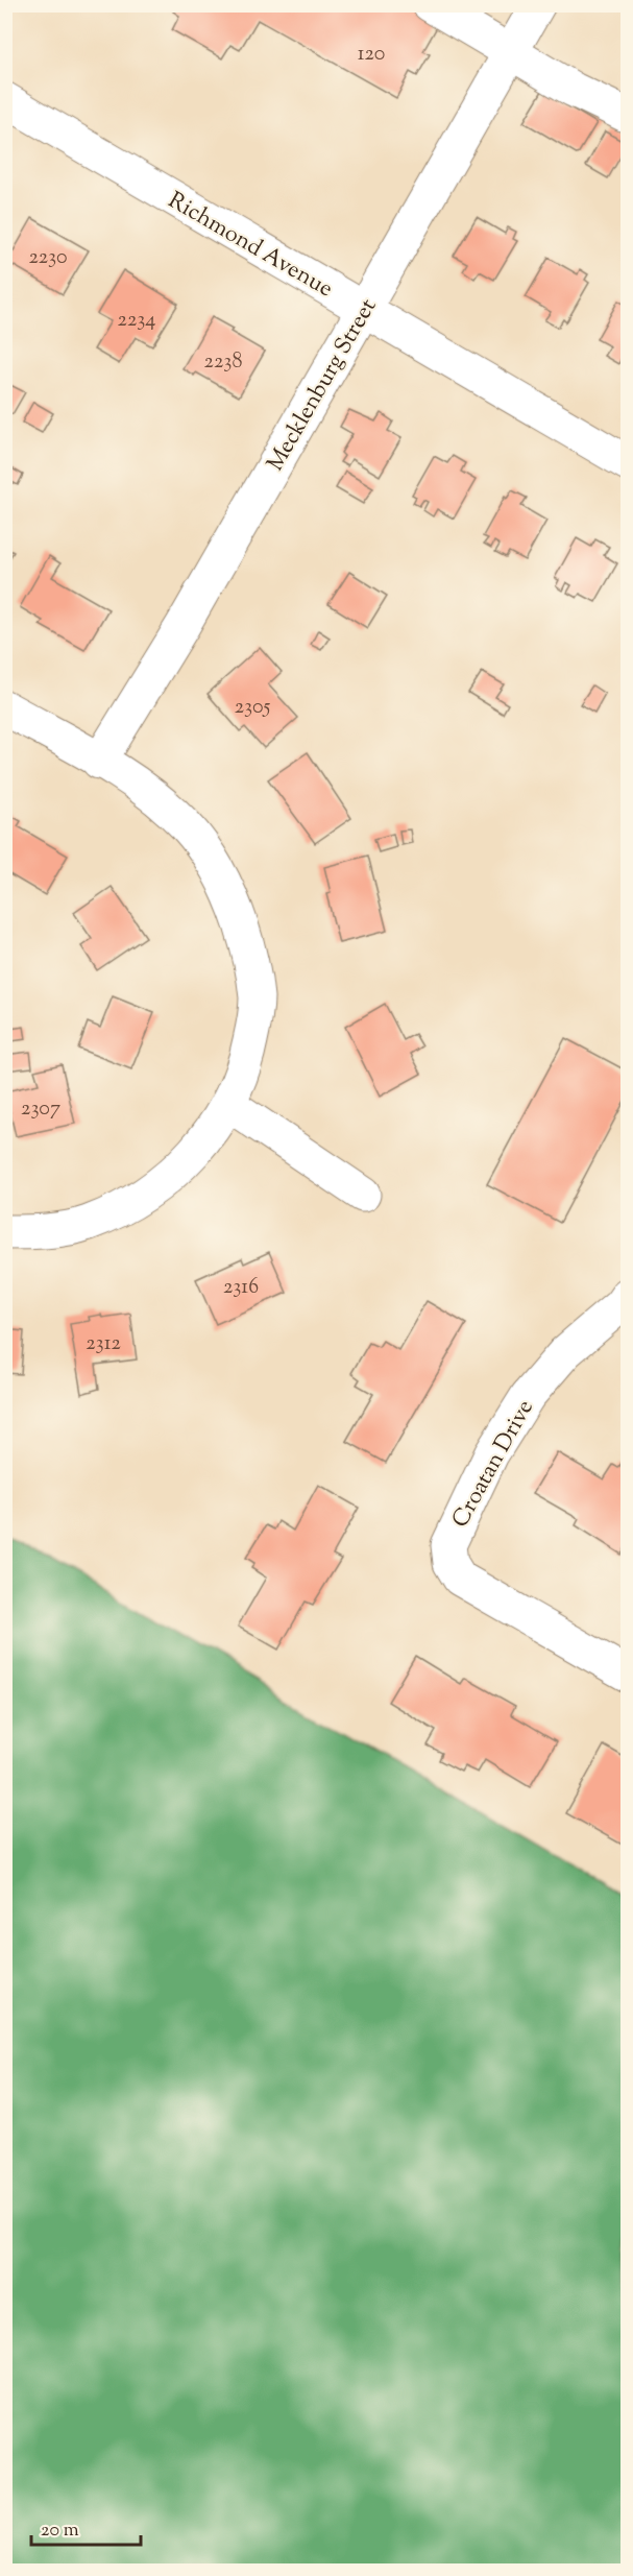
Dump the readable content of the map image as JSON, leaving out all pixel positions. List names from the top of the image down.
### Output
{
  "streets": {
    "street": ["Richmond Avenue", "Mecklenburg Street", "Croatan Drive"]
  },
  "crossings": [
    ["Richmond Avenue", "Mecklenburg Street"]
  ],
  "house_numbers": [
    "120",
    "2230",
    "2234",
    "2238",
    "2305",
    "2307",
    "2316",
    "2312"
  ],
  "scale_bar": "20 m"
}
